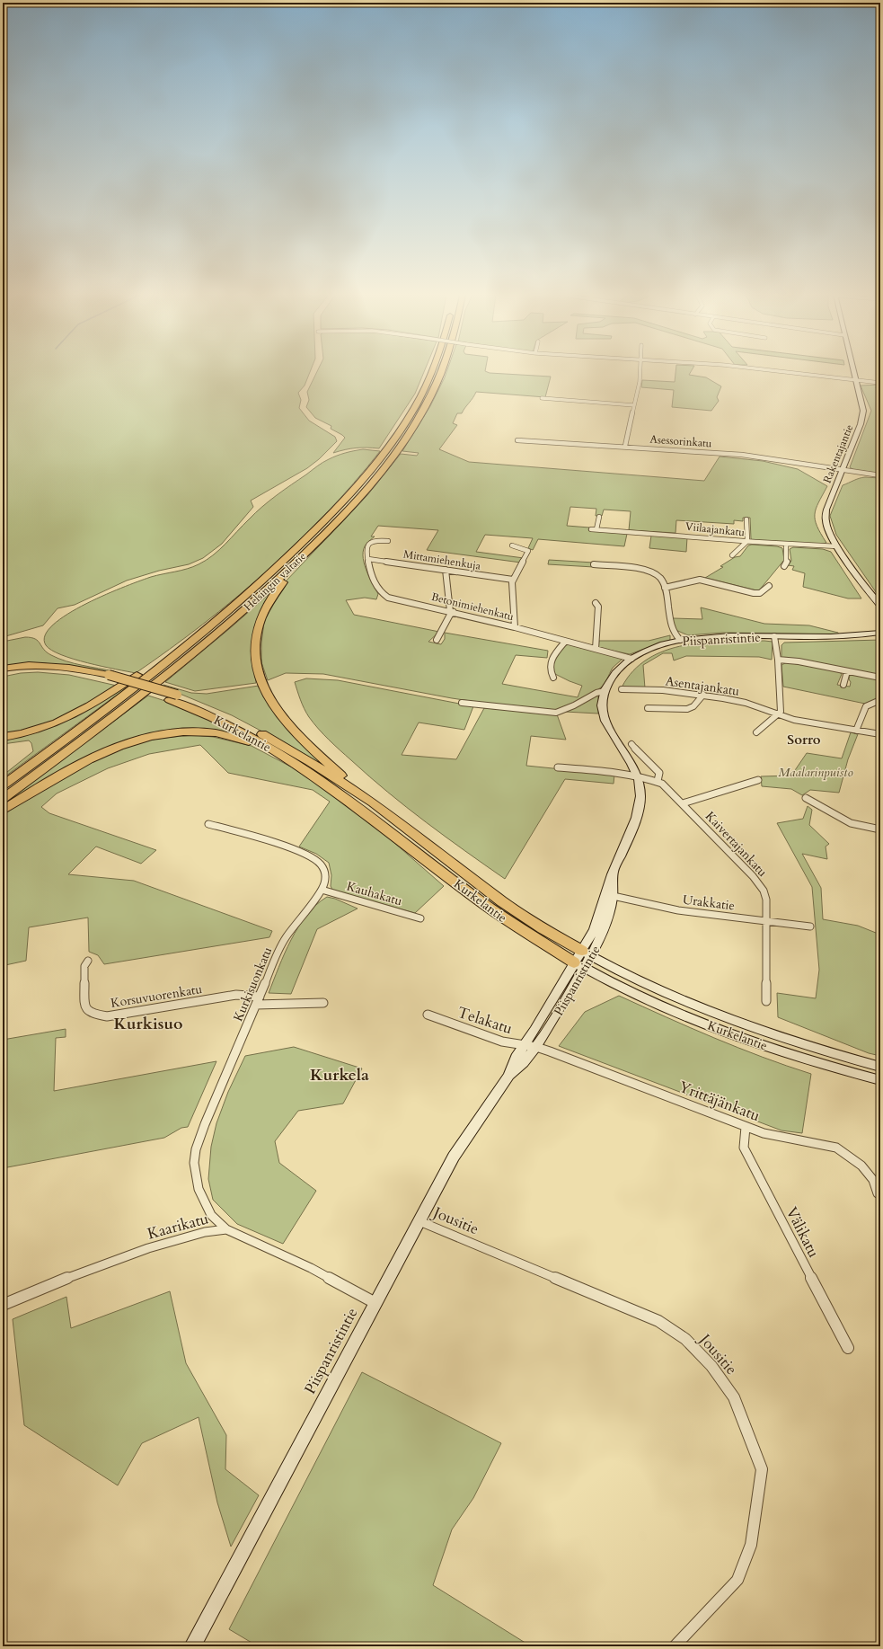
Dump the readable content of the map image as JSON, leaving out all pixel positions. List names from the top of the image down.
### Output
{
  "streets": {
    "highway": ["Helsingin valtatie", "Kurkelantie"],
    "street": [
      "Asessorinkatu",
      "Rakentajantie",
      "Viilaajankatu",
      "Mittamiehenkuja",
      "Betonimiehenkatu",
      "Piispanristintie",
      "Asentajankatu",
      "Kaivertajankatu",
      "Kauhakatu",
      "Urakkatie",
      "Kurkisuonkatu",
      "Korsuvuorenkatu",
      "Telakatu",
      "Yrittäjänkatu",
      "Jousitie",
      "Kaarikatu",
      "Välikatu"
    ]
  },
  "crossings": [
    ["Asessorinkatu", "Rakentajantie"],
    ["Rakentajantie", "Viilaajankatu"],
    ["Mittamiehenkuja", "Betonimiehenkatu"],
    ["Betonimiehenkatu", "Piispanristintie"],
    ["Piispanristintie", "Kurkelantie"],
    ["Piispanristintie", "Kaivertajankatu"],
    ["Piispanristintie", "Urakkatie"],
    ["Piispanristintie", "Telakatu"],
    ["Piispanristintie", "Yrittäjänkatu"],
    ["Piispanristintie", "Jousitie"],
    ["Piispanristintie", "Kaarikatu"],
    ["Kaivertajankatu", "Urakkatie"],
    ["Kauhakatu", "Kurkisuonkatu"],
    ["Kurkisuonkatu", "Korsuvuorenkatu"],
    ["Kurkisuonkatu", "Kaarikatu"],
    ["Telakatu", "Yrittäjänkatu"],
    ["Yrittäjänkatu", "Välikatu"]
  ],
  "districts": ["Sorro", "Kurkisuo", "Kurkela"],
  "parks": ["Maalarinpuisto"]
}
